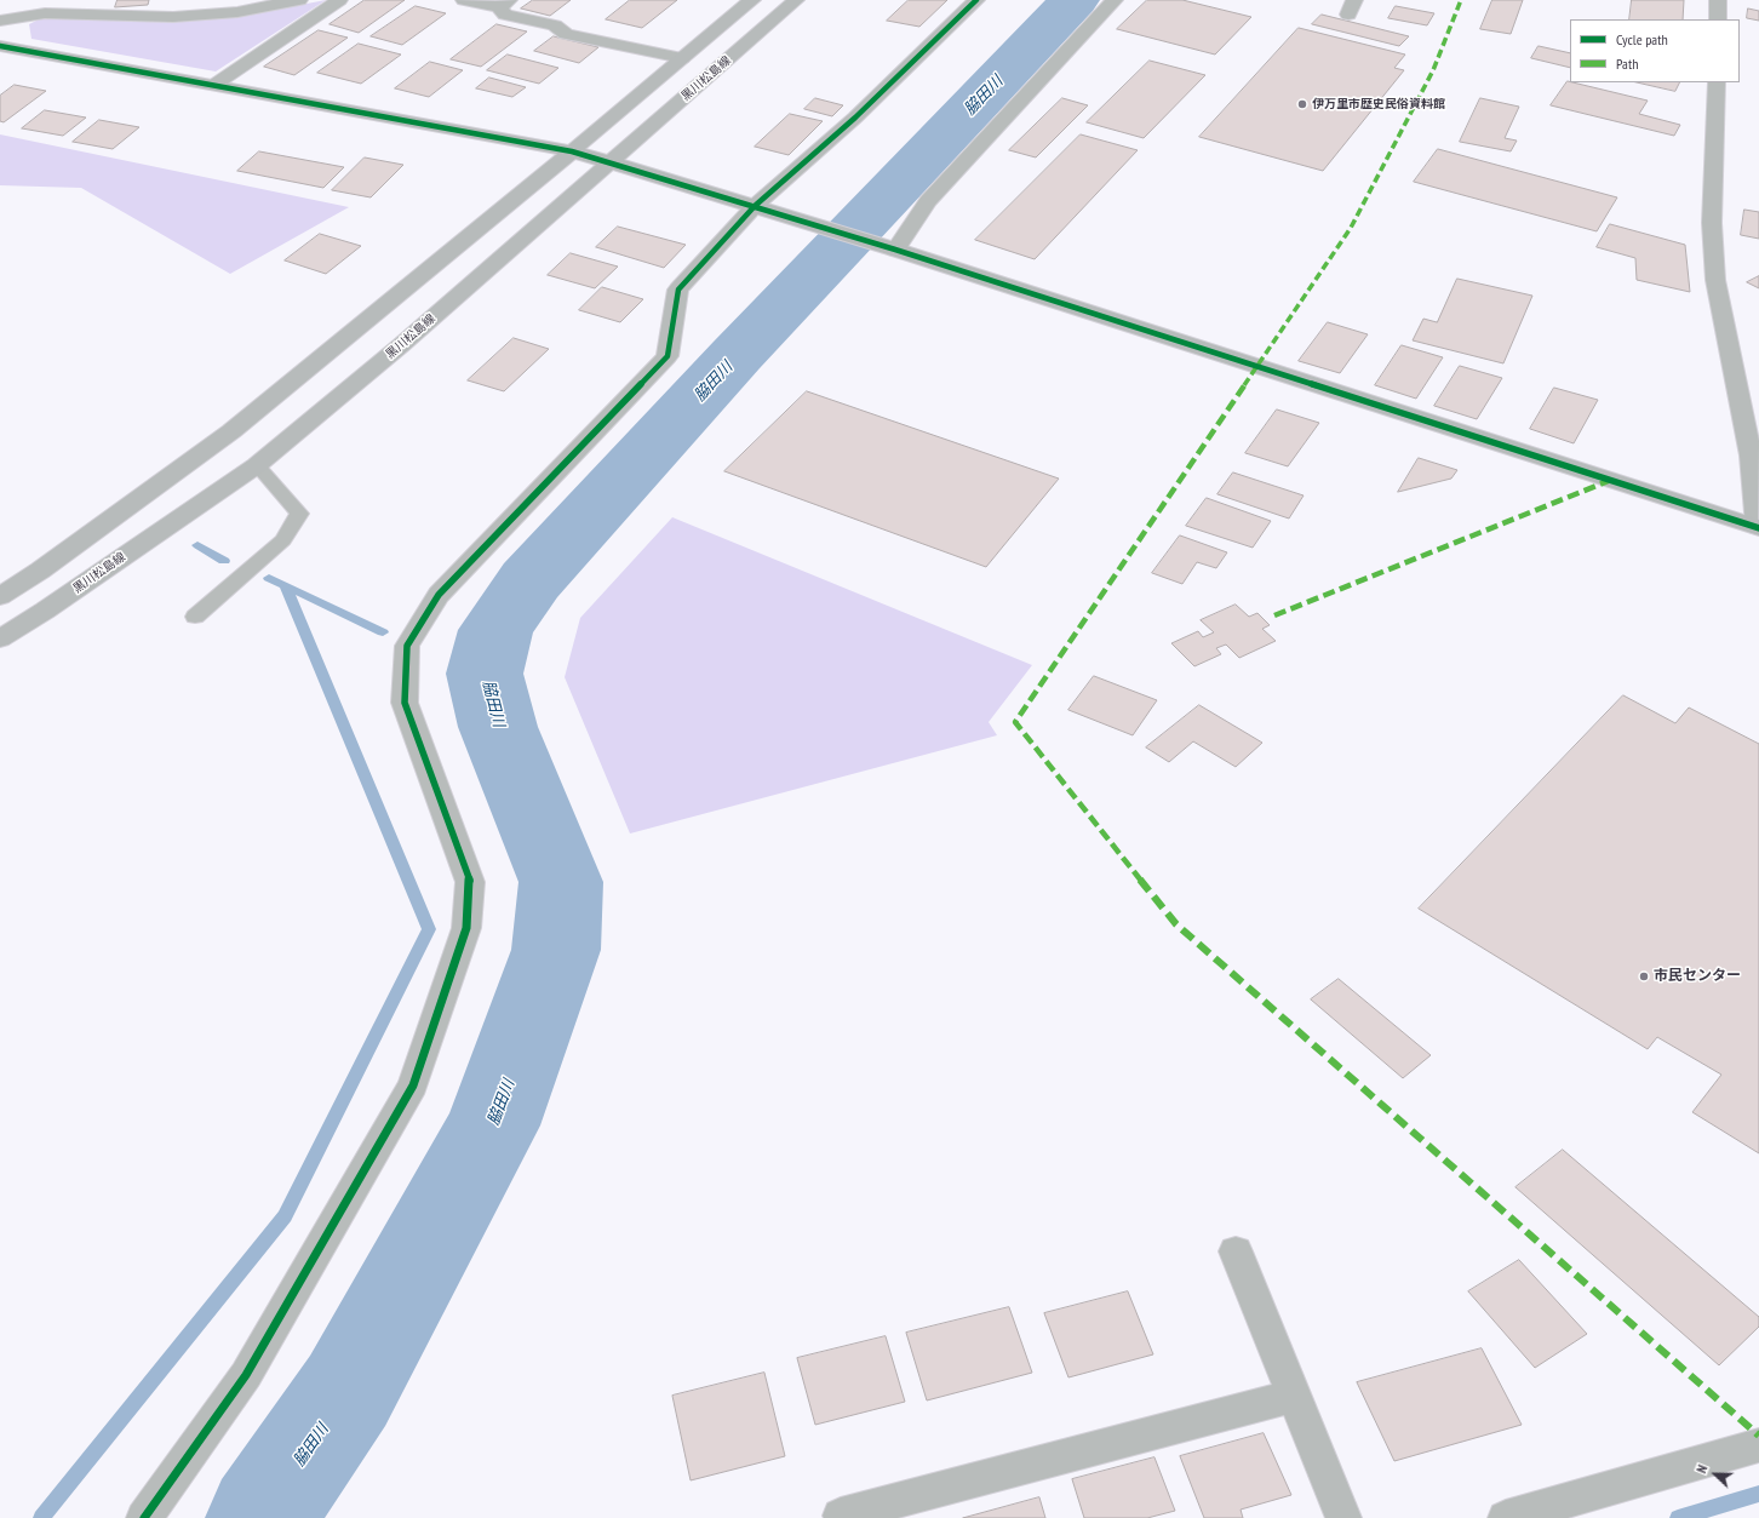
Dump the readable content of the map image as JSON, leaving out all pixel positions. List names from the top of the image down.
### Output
{
  "streets": {
    "main road": ["黒川松島線"]
  },
  "water": ["脇田川"],
  "places": ["伊万里市歴史民俗資料館", "市民センター"],
  "legend": ["Cycle path", "Path"],
  "north": "left"
}
